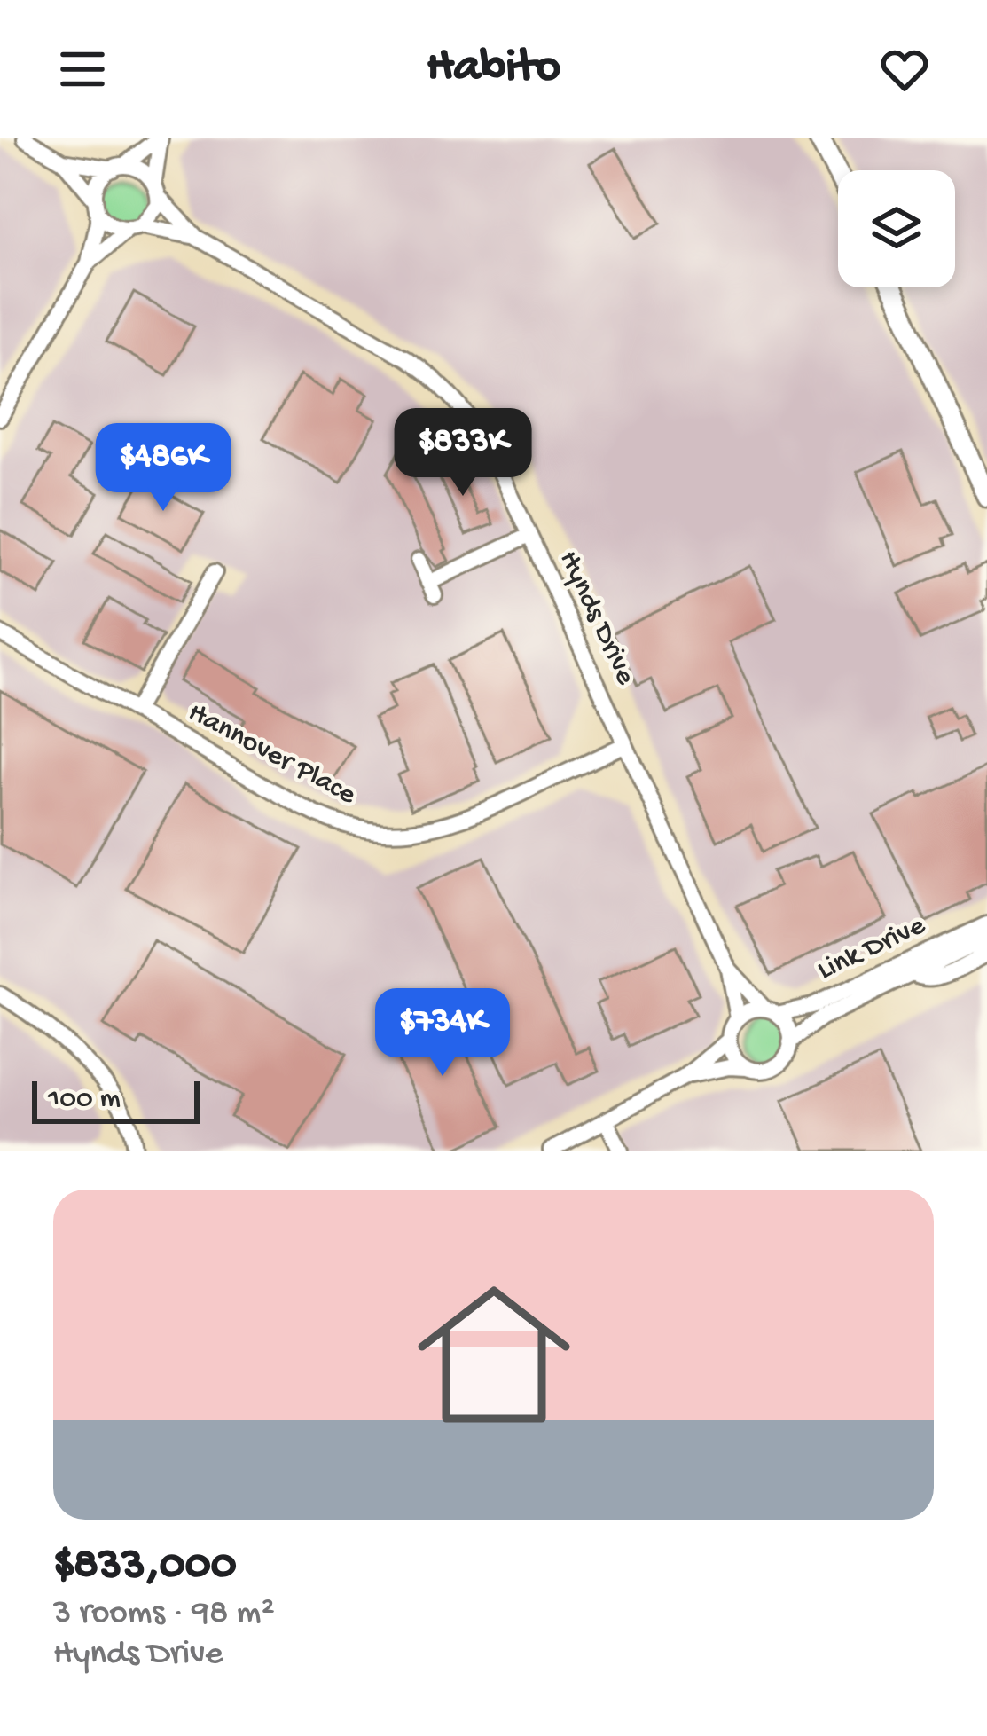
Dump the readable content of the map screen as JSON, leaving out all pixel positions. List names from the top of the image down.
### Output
{
  "streets": {
    "street": ["Hynds Drive", "Hannover Place", "Link Drive"]
  },
  "crossings": [
    ["Hynds Drive", "Hannover Place"],
    ["Hynds Drive", "Link Drive"]
  ],
  "scale_bar": "100 m",
  "page": {
    "header": "Habito",
    "price": ["$833K", "$486K", "$734K"],
    "scale": "100 m",
    "list": [
      {
        "name": "$833,000",
        "note": "3 rooms · 98 m² · Hynds Drive"
      }
    ]
  }
}
